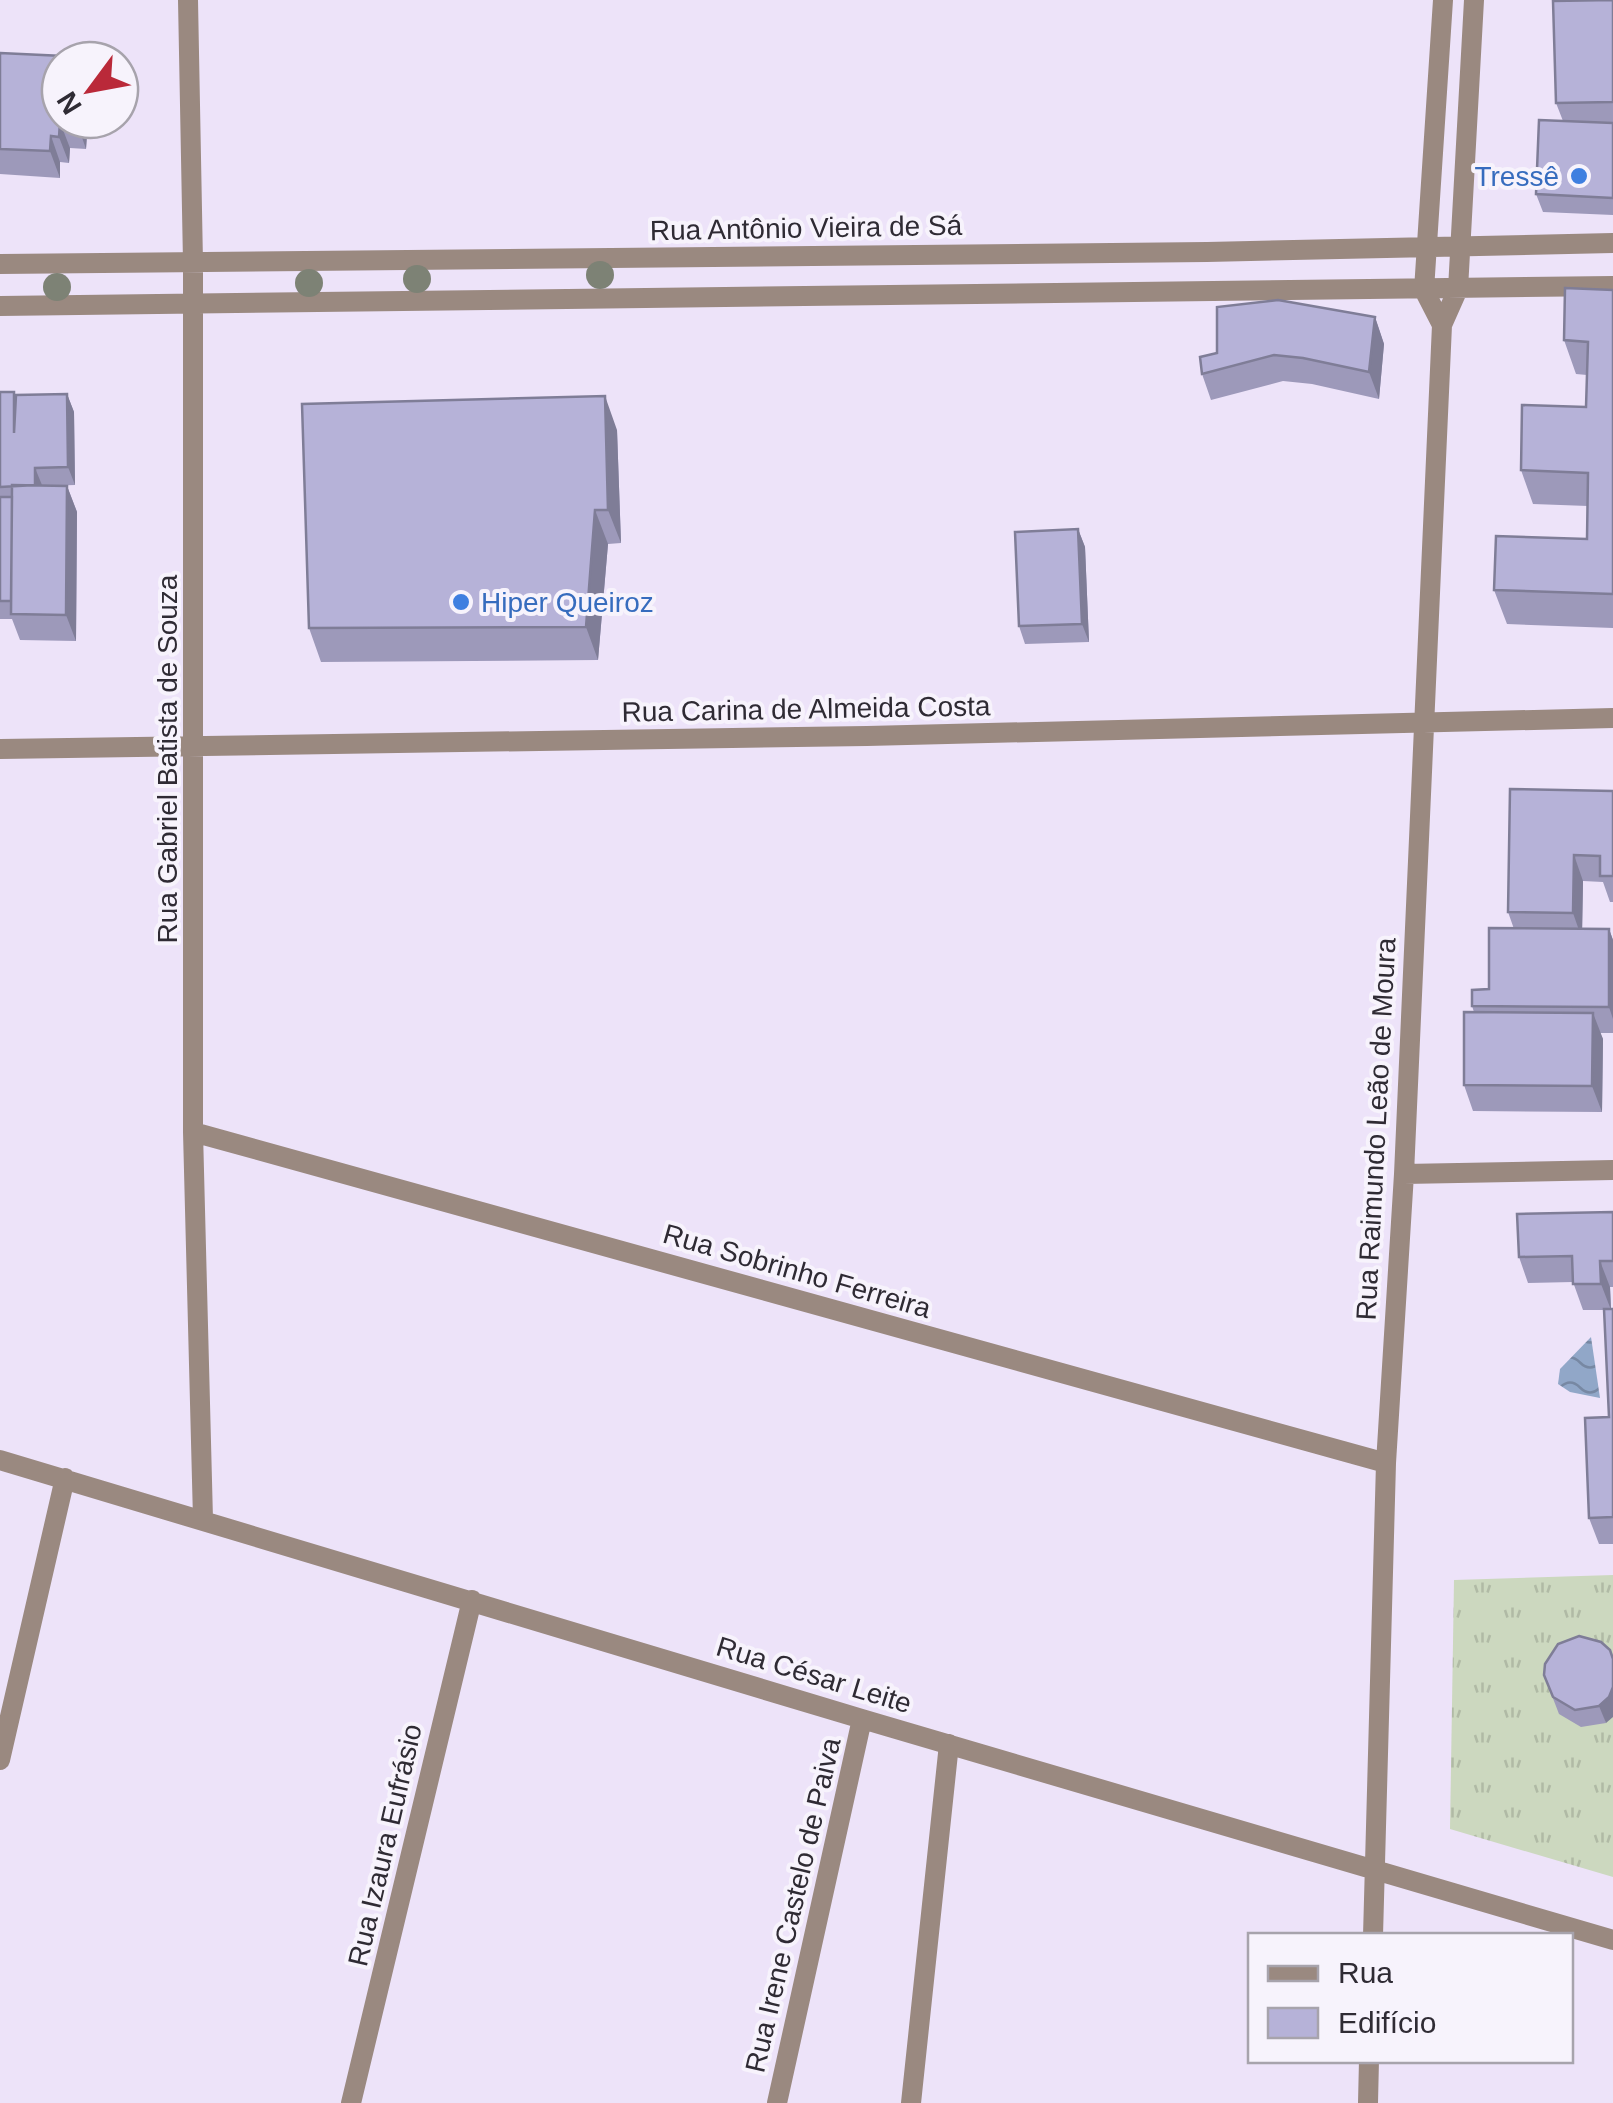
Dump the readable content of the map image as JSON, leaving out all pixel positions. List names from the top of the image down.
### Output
{
  "streets": {
    "street": [
      "Rua Antônio Vieira de Sá",
      "Rua Carina de Almeida Costa",
      "Rua Gabriel Batista de Souza",
      "Rua Raimundo Leão de Moura",
      "Rua Sobrinho Ferreira",
      "Rua César Leite",
      "Rua Izaura Eufrásio",
      "Rua Irene Castelo de Paiva"
    ]
  },
  "crossings": [
    ["Rua Antônio Vieira de Sá", "Rua Gabriel Batista de Souza"],
    ["Rua Antônio Vieira de Sá", "Rua Raimundo Leão de Moura"],
    ["Rua Carina de Almeida Costa", "Rua Gabriel Batista de Souza"],
    ["Rua Carina de Almeida Costa", "Rua Raimundo Leão de Moura"],
    ["Rua Gabriel Batista de Souza", "Rua Sobrinho Ferreira"],
    ["Rua Gabriel Batista de Souza", "Rua César Leite"],
    ["Rua Raimundo Leão de Moura", "Rua Sobrinho Ferreira"],
    ["Rua Raimundo Leão de Moura", "Rua César Leite"],
    ["Rua César Leite", "Rua Izaura Eufrásio"],
    ["Rua César Leite", "Rua Irene Castelo de Paiva"]
  ],
  "places": ["Tressê", "Hiper Queiroz"],
  "legend": ["Rua", "Edifício"],
  "north": "bottom left"
}
